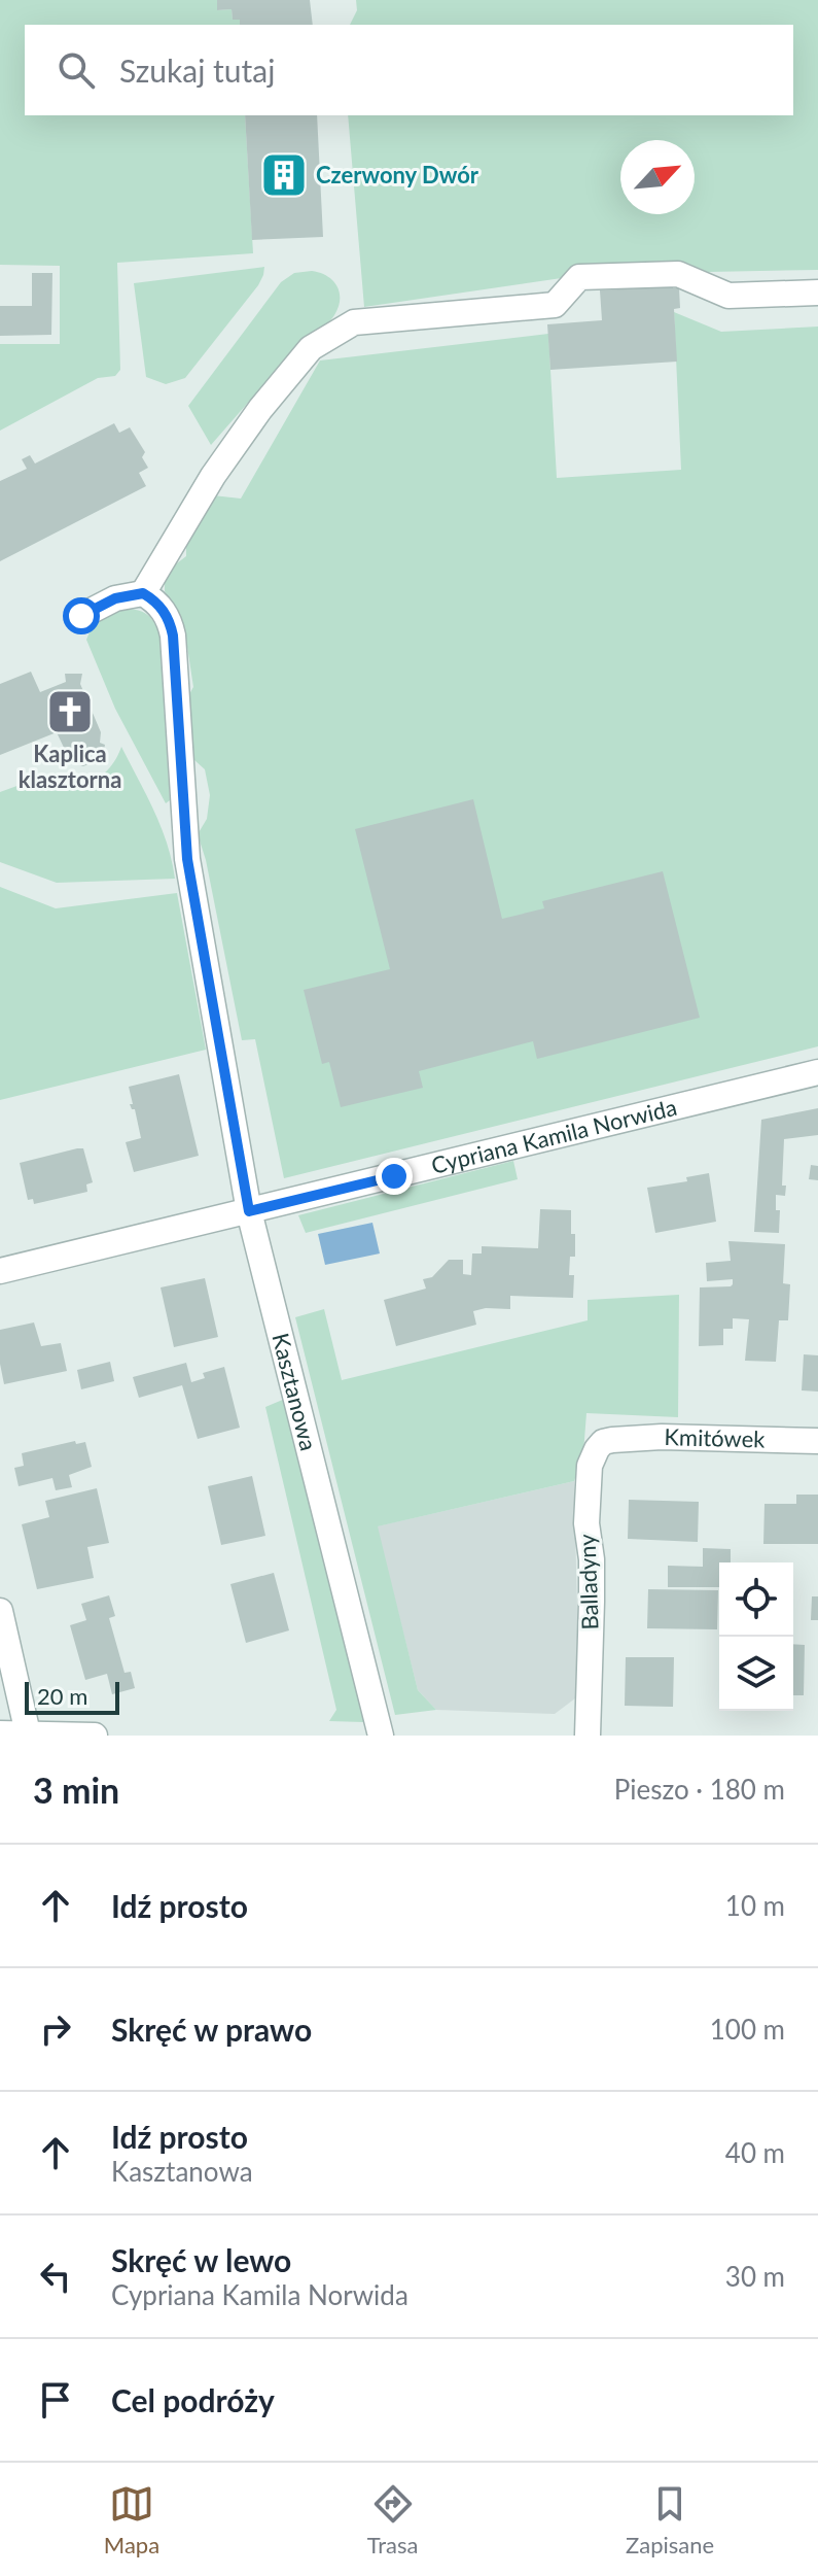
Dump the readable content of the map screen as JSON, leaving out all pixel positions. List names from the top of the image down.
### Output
{
  "streets": {
    "street": [
      "Cypriana Kamila Norwida",
      "Kasztanowa",
      "Kmitówek",
      "Balladyny"
    ]
  },
  "crossings": [
    ["Cypriana Kamila Norwida", "Kasztanowa"],
    ["Kmitówek", "Balladyny"]
  ],
  "places": {
    "building": ["Czerwony Dwór"],
    "church": ["Kaplica klasztorna"]
  },
  "scale_bar": "20 m",
  "north": "top right",
  "page": {
    "search": "Szukaj tutaj",
    "scale": "20 m",
    "heading": ["3 min", "Pieszo · 180 m"],
    "list": [
      ["Idź prosto", "10 m"],
      ["Skręć w prawo", "100 m"],
      ["Idź prosto", "Kasztanowa", "40 m"],
      ["Skręć w lewo", "Cypriana Kamila Norwida", "30 m"],
      "Cel podróży"
    ],
    "nav": ["Mapa", "Trasa", "Zapisane"]
  }
}
